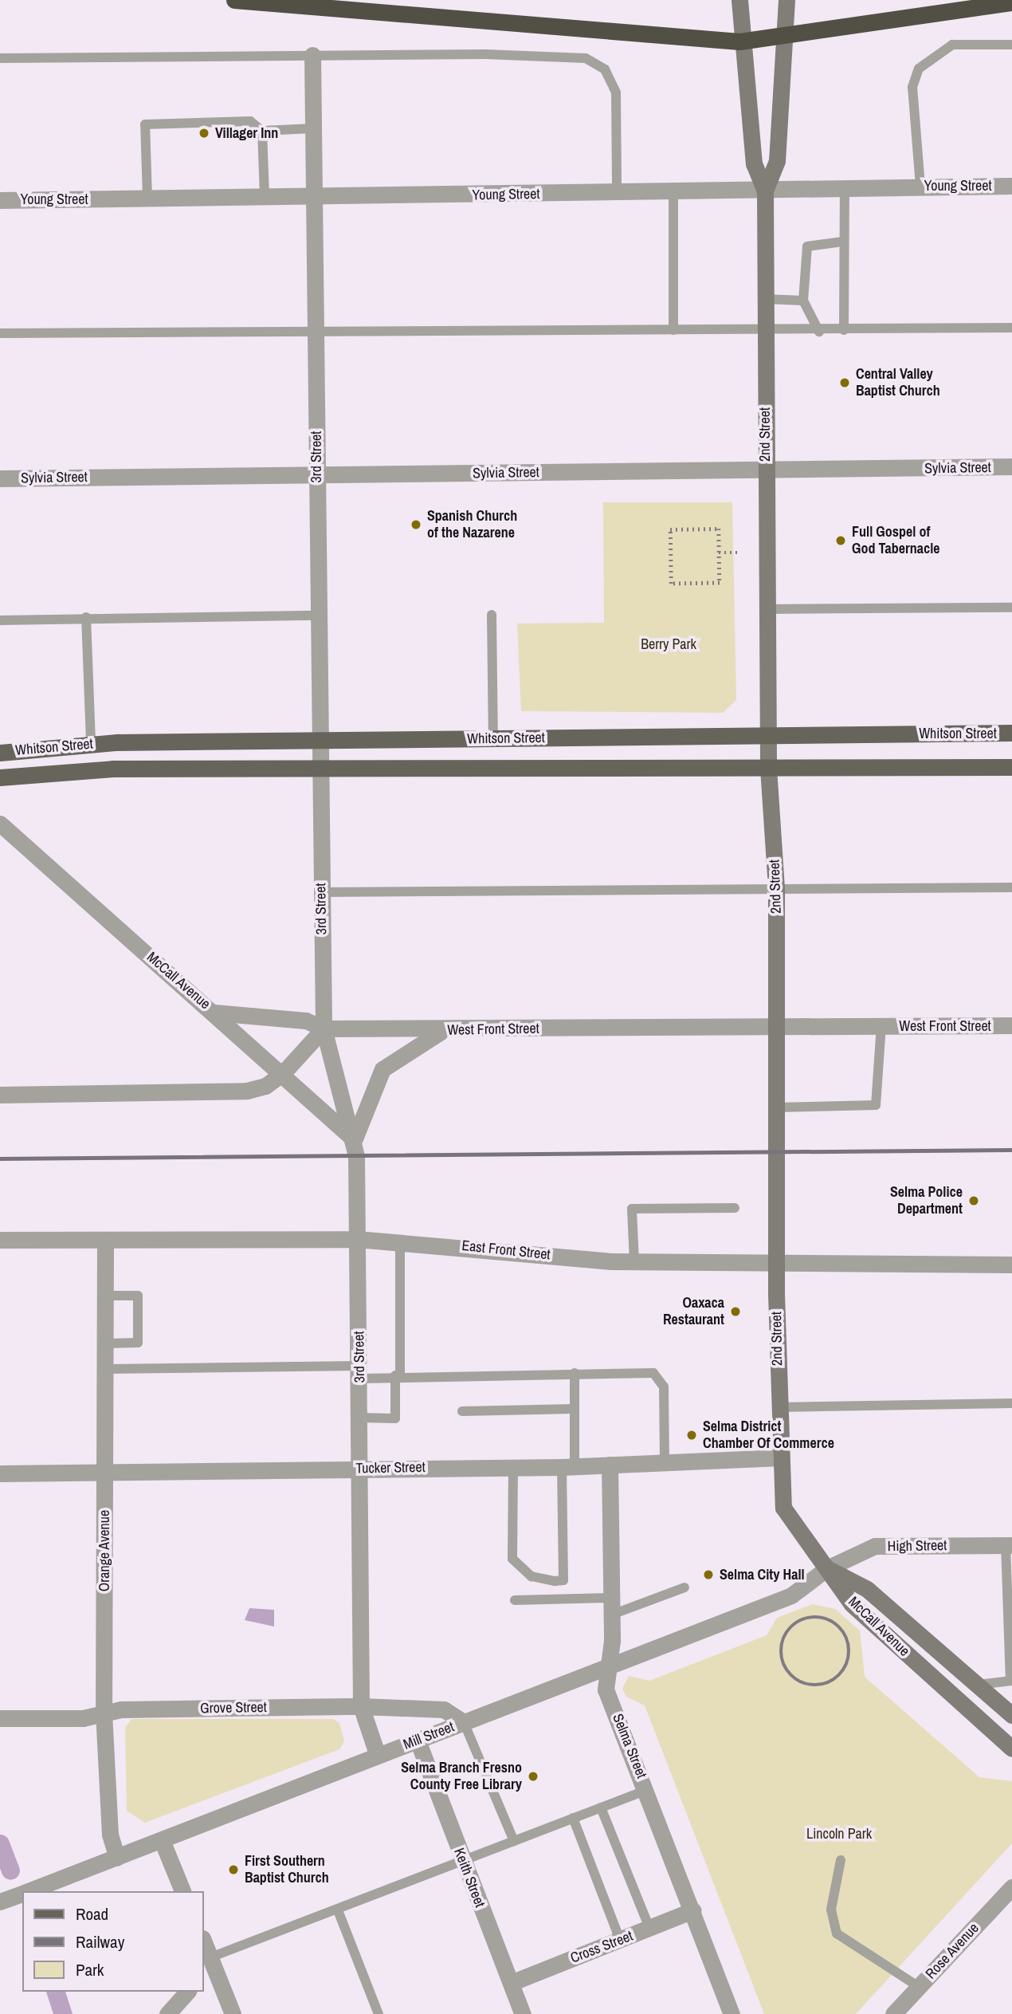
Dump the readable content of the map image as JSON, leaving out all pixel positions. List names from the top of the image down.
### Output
{
  "streets": {
    "main road": ["2nd Street", "Whitson Street", "McCall Avenue"],
    "street": [
      "Young Street",
      "3rd Street",
      "Sylvia Street",
      "West Front Street",
      "East Front Street",
      "Tucker Street",
      "High Street",
      "Orange Avenue",
      "Grove Street",
      "Mill Street",
      "Selma Street",
      "Keith Street",
      "Cross Street",
      "Rose Avenue"
    ]
  },
  "crossings": [
    ["Young Street", "2nd Street"],
    ["Young Street", "3rd Street"],
    ["2nd Street", "Sylvia Street"],
    ["2nd Street", "Whitson Street"],
    ["2nd Street", "McCall Avenue"],
    ["2nd Street", "West Front Street"],
    ["2nd Street", "East Front Street"],
    ["2nd Street", "Tucker Street"],
    ["2nd Street", "High Street"],
    ["2nd Street", "Mill Street"],
    ["3rd Street", "Sylvia Street"],
    ["3rd Street", "Whitson Street"],
    ["3rd Street", "McCall Avenue"],
    ["3rd Street", "West Front Street"],
    ["3rd Street", "East Front Street"],
    ["3rd Street", "Tucker Street"],
    ["3rd Street", "Grove Street"],
    ["3rd Street", "Mill Street"],
    ["McCall Avenue", "West Front Street"],
    ["McCall Avenue", "High Street"],
    ["McCall Avenue", "Mill Street"],
    ["East Front Street", "Orange Avenue"],
    ["Tucker Street", "Orange Avenue"],
    ["Tucker Street", "Selma Street"],
    ["High Street", "Mill Street"],
    ["Orange Avenue", "Grove Street"],
    ["Orange Avenue", "Mill Street"],
    ["Grove Street", "Mill Street"],
    ["Mill Street", "Selma Street"],
    ["Mill Street", "Keith Street"],
    ["Selma Street", "Cross Street"],
    ["Keith Street", "Cross Street"]
  ],
  "parks": ["Berry Park", "Lincoln Park"],
  "places": [
    "Villager Inn",
    "Central Valley Baptist Church",
    "Spanish Church of the Nazarene",
    "Full Gospel of God Tabernacle",
    "Selma Police Department",
    "Oaxaca Restaurant",
    "Selma District Chamber Of Commerce",
    "Selma City Hall",
    "Selma Branch Fresno County Free Library",
    "First Southern Baptist Church"
  ],
  "legend": ["Road", "Railway", "Park"]
}
